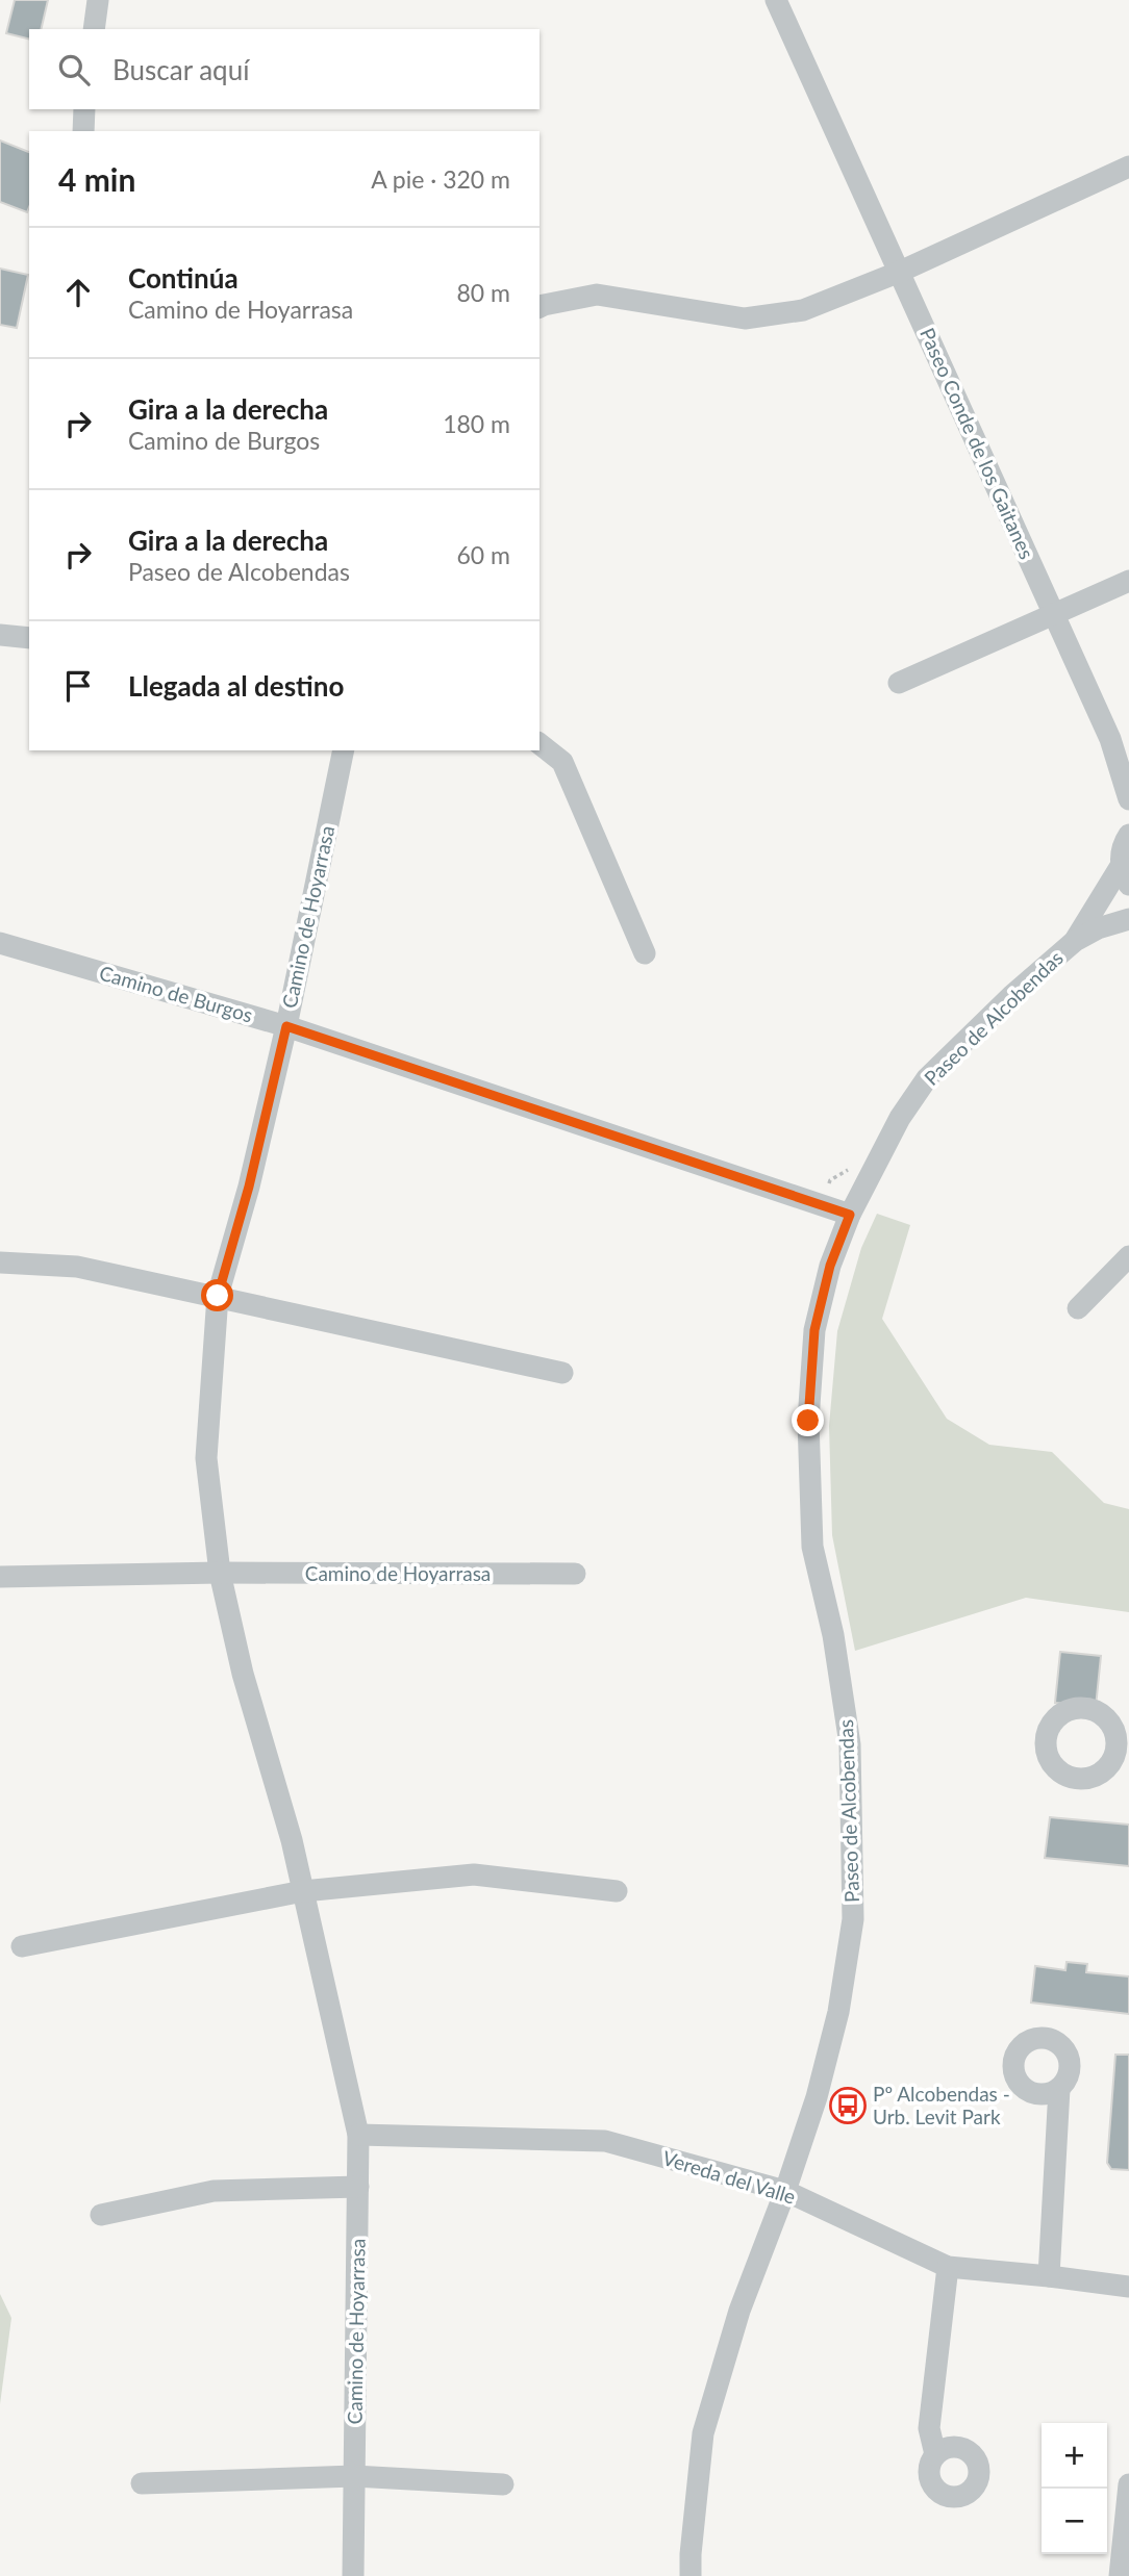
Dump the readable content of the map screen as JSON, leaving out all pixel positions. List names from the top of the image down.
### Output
{
  "streets": {
    "street": [
      "Paseo Conde de los Gaitanes",
      "Camino de Hoyarrasa",
      "Camino de Burgos",
      "Paseo de Alcobendas",
      "Vereda del Valle"
    ]
  },
  "crossings": [
    ["Camino de Hoyarrasa", "Camino de Burgos"],
    ["Camino de Hoyarrasa", "Vereda del Valle"],
    ["Camino de Burgos", "Paseo de Alcobendas"],
    ["Paseo de Alcobendas", "Vereda del Valle"]
  ],
  "places": {
    "bus stop": ["Pº Alcobendas - Urb. Levit Park"]
  },
  "page": {
    "search": "Buscar aquí",
    "heading": ["4 min", "A pie · 320 m"],
    "list": [
      ["Continúa", "Camino de Hoyarrasa", "80 m"],
      ["Gira a la derecha", "Camino de Burgos", "180 m"],
      ["Gira a la derecha", "Paseo de Alcobendas", "60 m"],
      "Llegada al destino"
    ],
    "map_buttons": ["+", "−"]
  }
}
